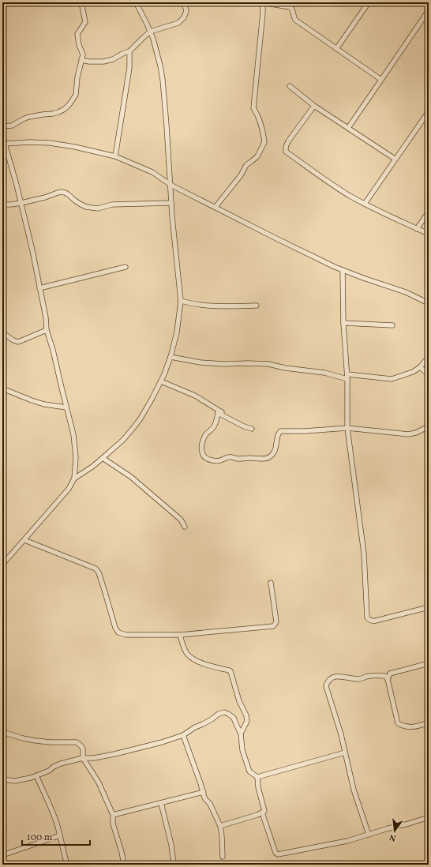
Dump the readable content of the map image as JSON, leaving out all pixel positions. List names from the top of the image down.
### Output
{
  "scale_bar": "100 m",
  "north": "bottom"
}
